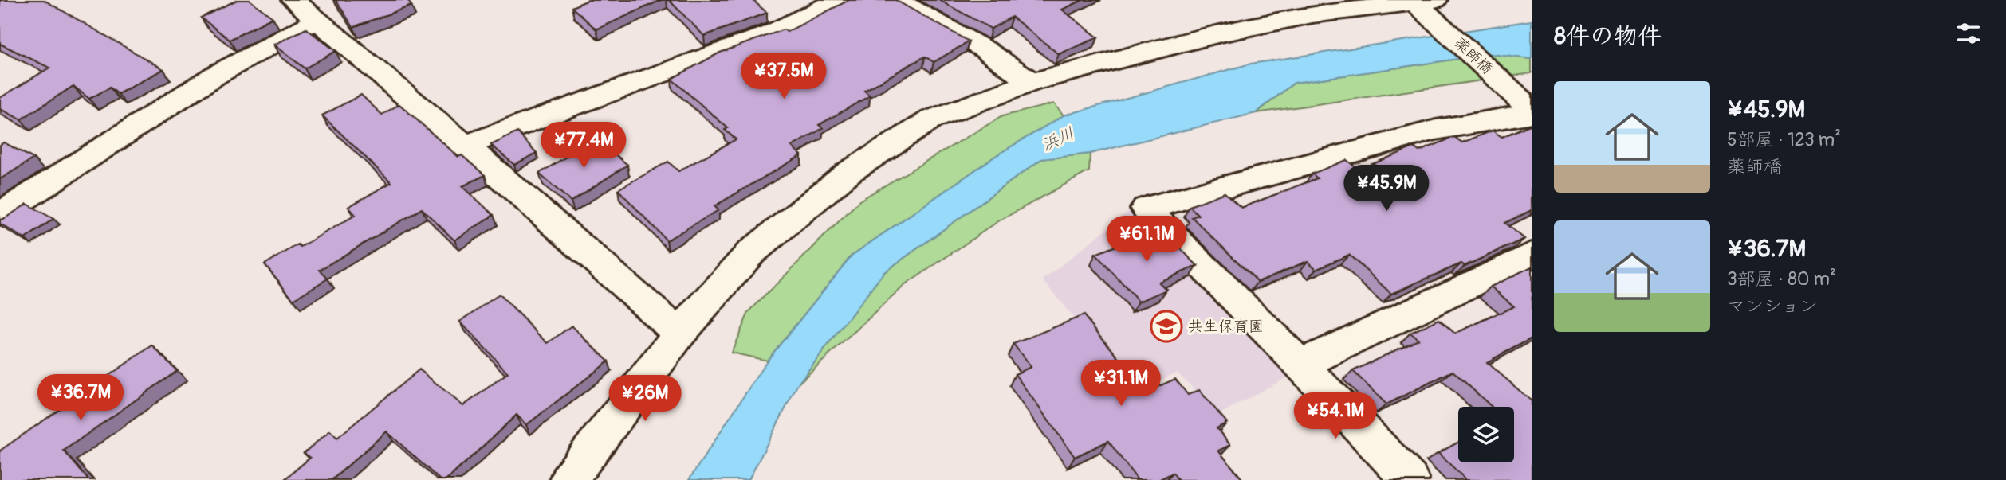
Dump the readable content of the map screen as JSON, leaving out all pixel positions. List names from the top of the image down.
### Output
{
  "streets": {
    "street": ["薬師橋"]
  },
  "water": ["浜川"],
  "places": {
    "school or university": ["共生保育園"]
  },
  "page": {
    "heading": "8件の物件",
    "price": [
      "¥37.5M",
      "¥77.4M",
      "¥45.9M",
      "¥61.1M",
      "¥31.1M",
      "¥36.7M",
      "¥26M",
      "¥54.1M"
    ],
    "list": [
      {
        "name": "¥45.9M",
        "note": "5部屋 · 123 m² · 薬師橋"
      },
      {
        "name": "¥36.7M",
        "note": "3部屋 · 80 m² · マンション"
      }
    ]
  }
}
